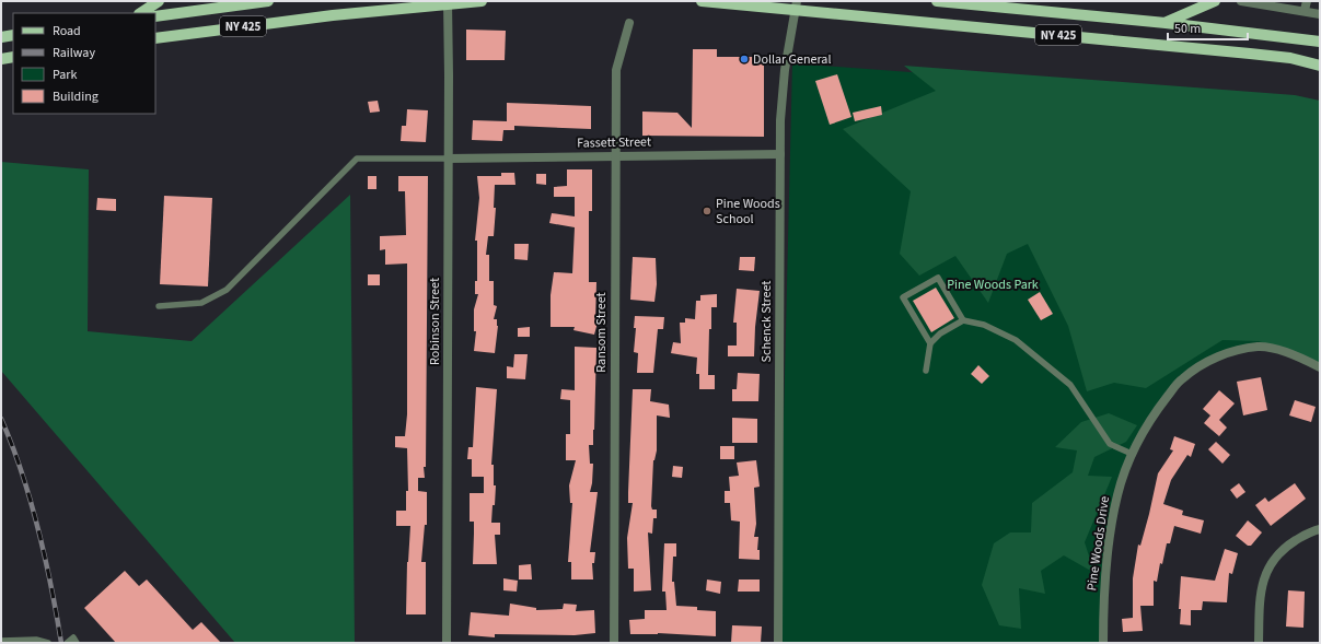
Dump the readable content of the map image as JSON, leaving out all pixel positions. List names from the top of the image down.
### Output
{
  "streets": {
    "main road": ["NY 425"],
    "street": [
      "Fassett Street",
      "Robinson Street",
      "Schenck Street",
      "Ransom Street",
      "Pine Woods Drive"
    ]
  },
  "crossings": [
    ["NY 425", "Robinson Street"],
    ["NY 425", "Schenck Street"],
    ["Fassett Street", "Robinson Street"],
    ["Fassett Street", "Schenck Street"],
    ["Fassett Street", "Ransom Street"]
  ],
  "parks": ["Pine Woods Park"],
  "places": ["Dollar General", "Pine Woods School"],
  "legend": [
    "Road",
    "Railway",
    "Park",
    "Building"
  ],
  "scale_bar": "50 m"
}
